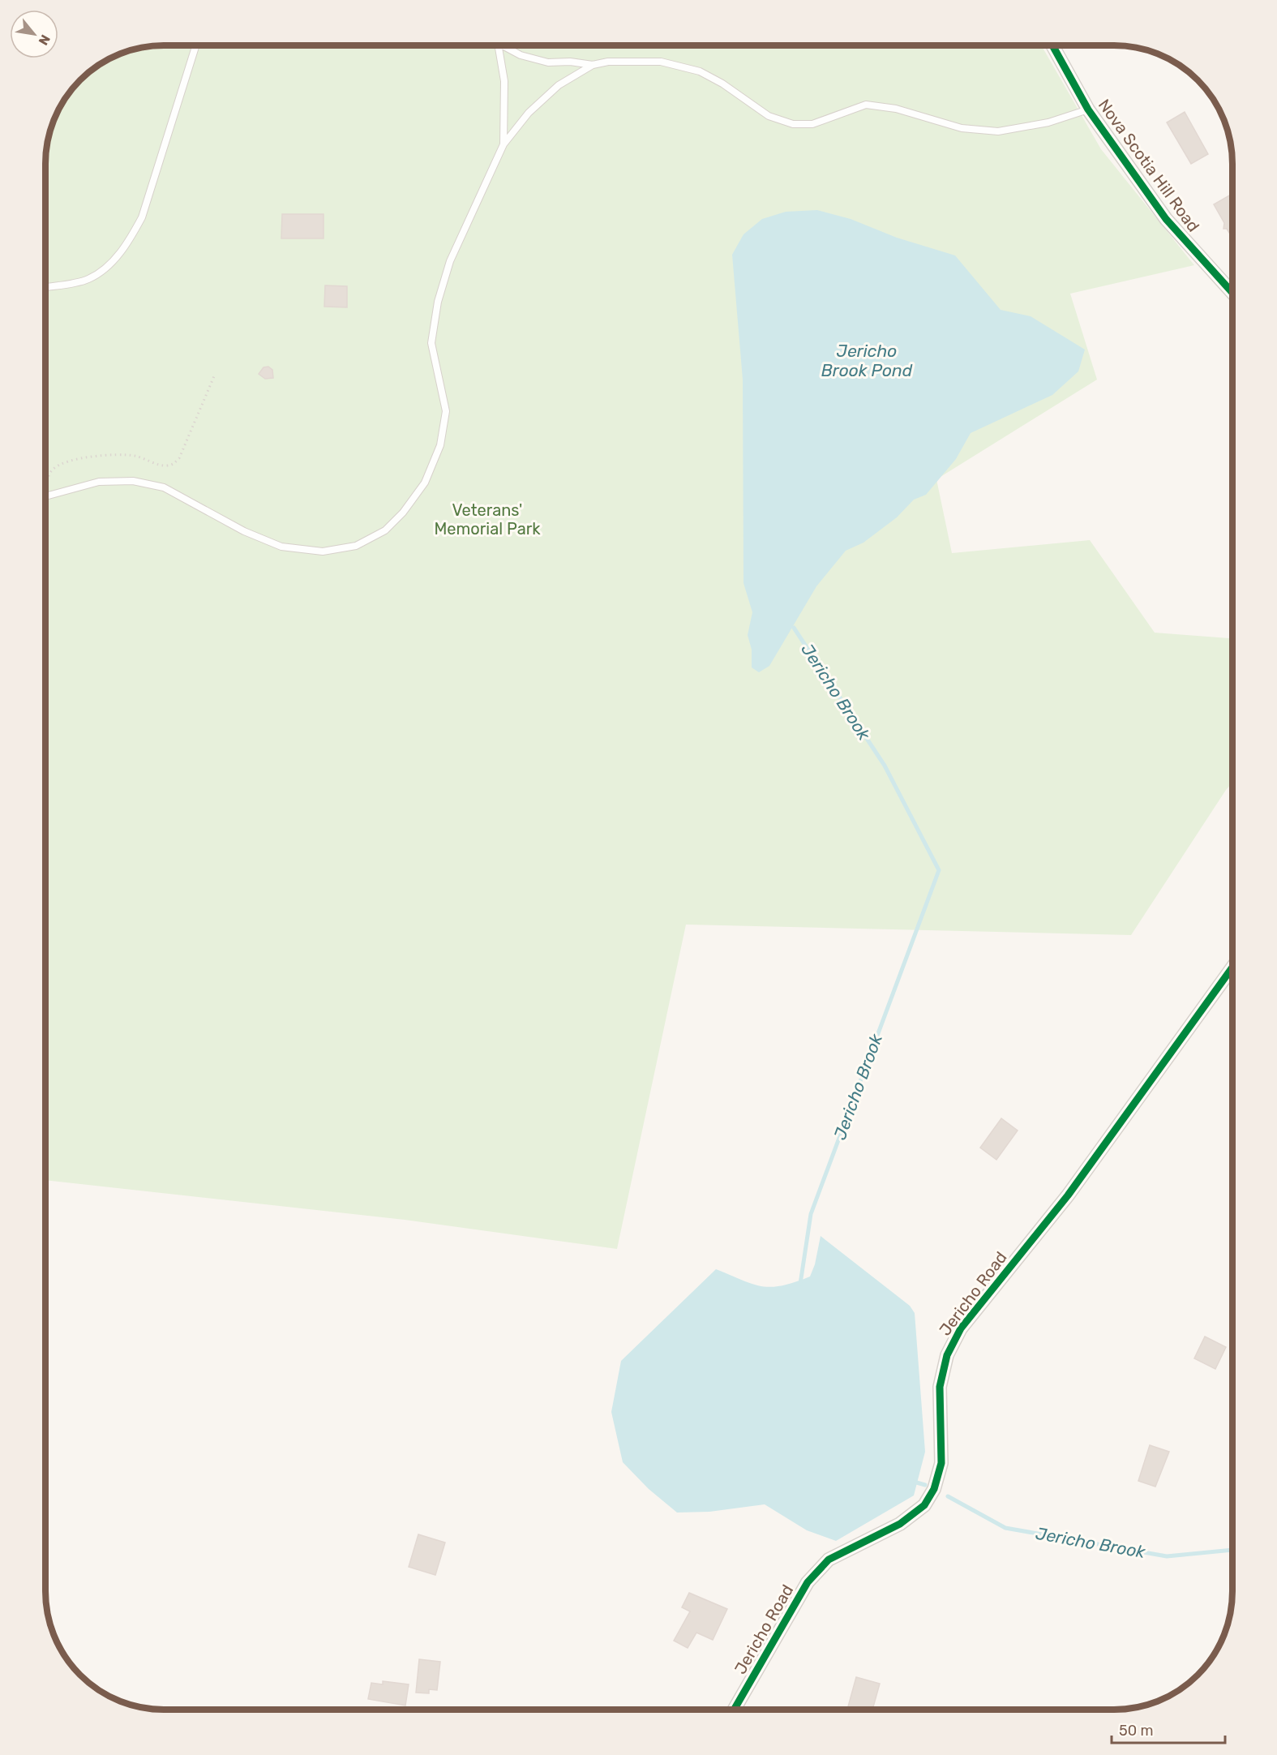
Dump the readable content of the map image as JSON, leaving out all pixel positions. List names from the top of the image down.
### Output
{
  "streets": {
    "street": ["Nova Scotia Hill Road", "Jericho Road"]
  },
  "water": ["Jericho Brook Pond", "Jericho Brook"],
  "parks": ["Veterans' Memorial Park"],
  "scale_bar": "50 m",
  "north": "bottom right"
}
